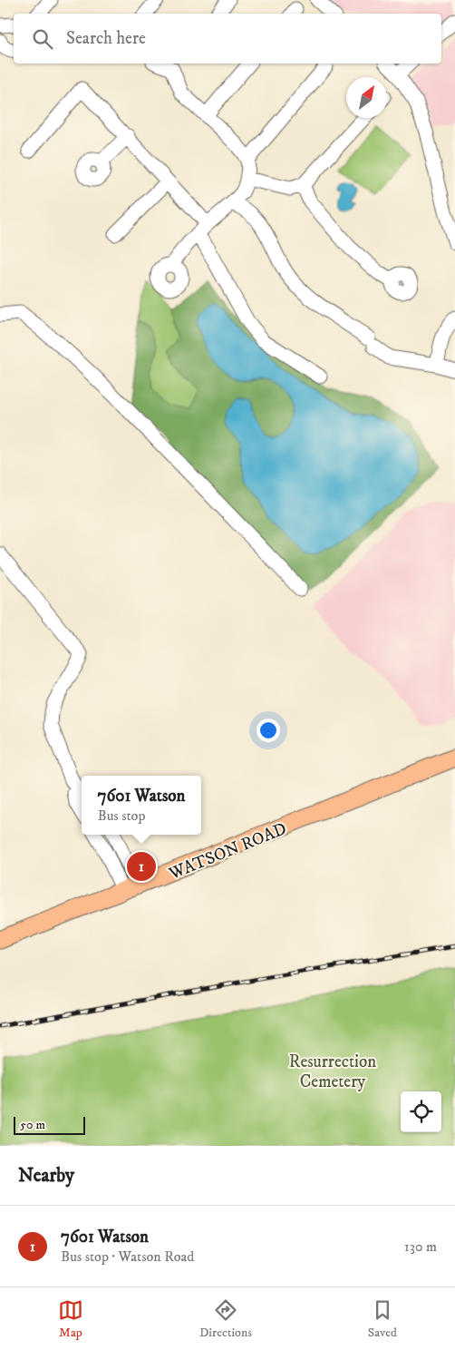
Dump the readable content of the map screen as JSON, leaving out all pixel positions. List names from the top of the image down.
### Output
{
  "streets": {
    "main road": ["WATSON ROAD"]
  },
  "parks": ["Resurrection Cemetery"],
  "scale_bar": "50 m",
  "north": "top right",
  "page": {
    "search": "Search here",
    "popup": ["7601 Watson", "Bus stop"],
    "pins": "1",
    "scale": "50 m",
    "heading": "Nearby",
    "list": [
      {
        "mark": "1",
        "name": "7601 Watson",
        "note": "Bus stop · Watson Road",
        "value": "130 m"
      }
    ],
    "nav": ["Map", "Directions", "Saved"]
  }
}
